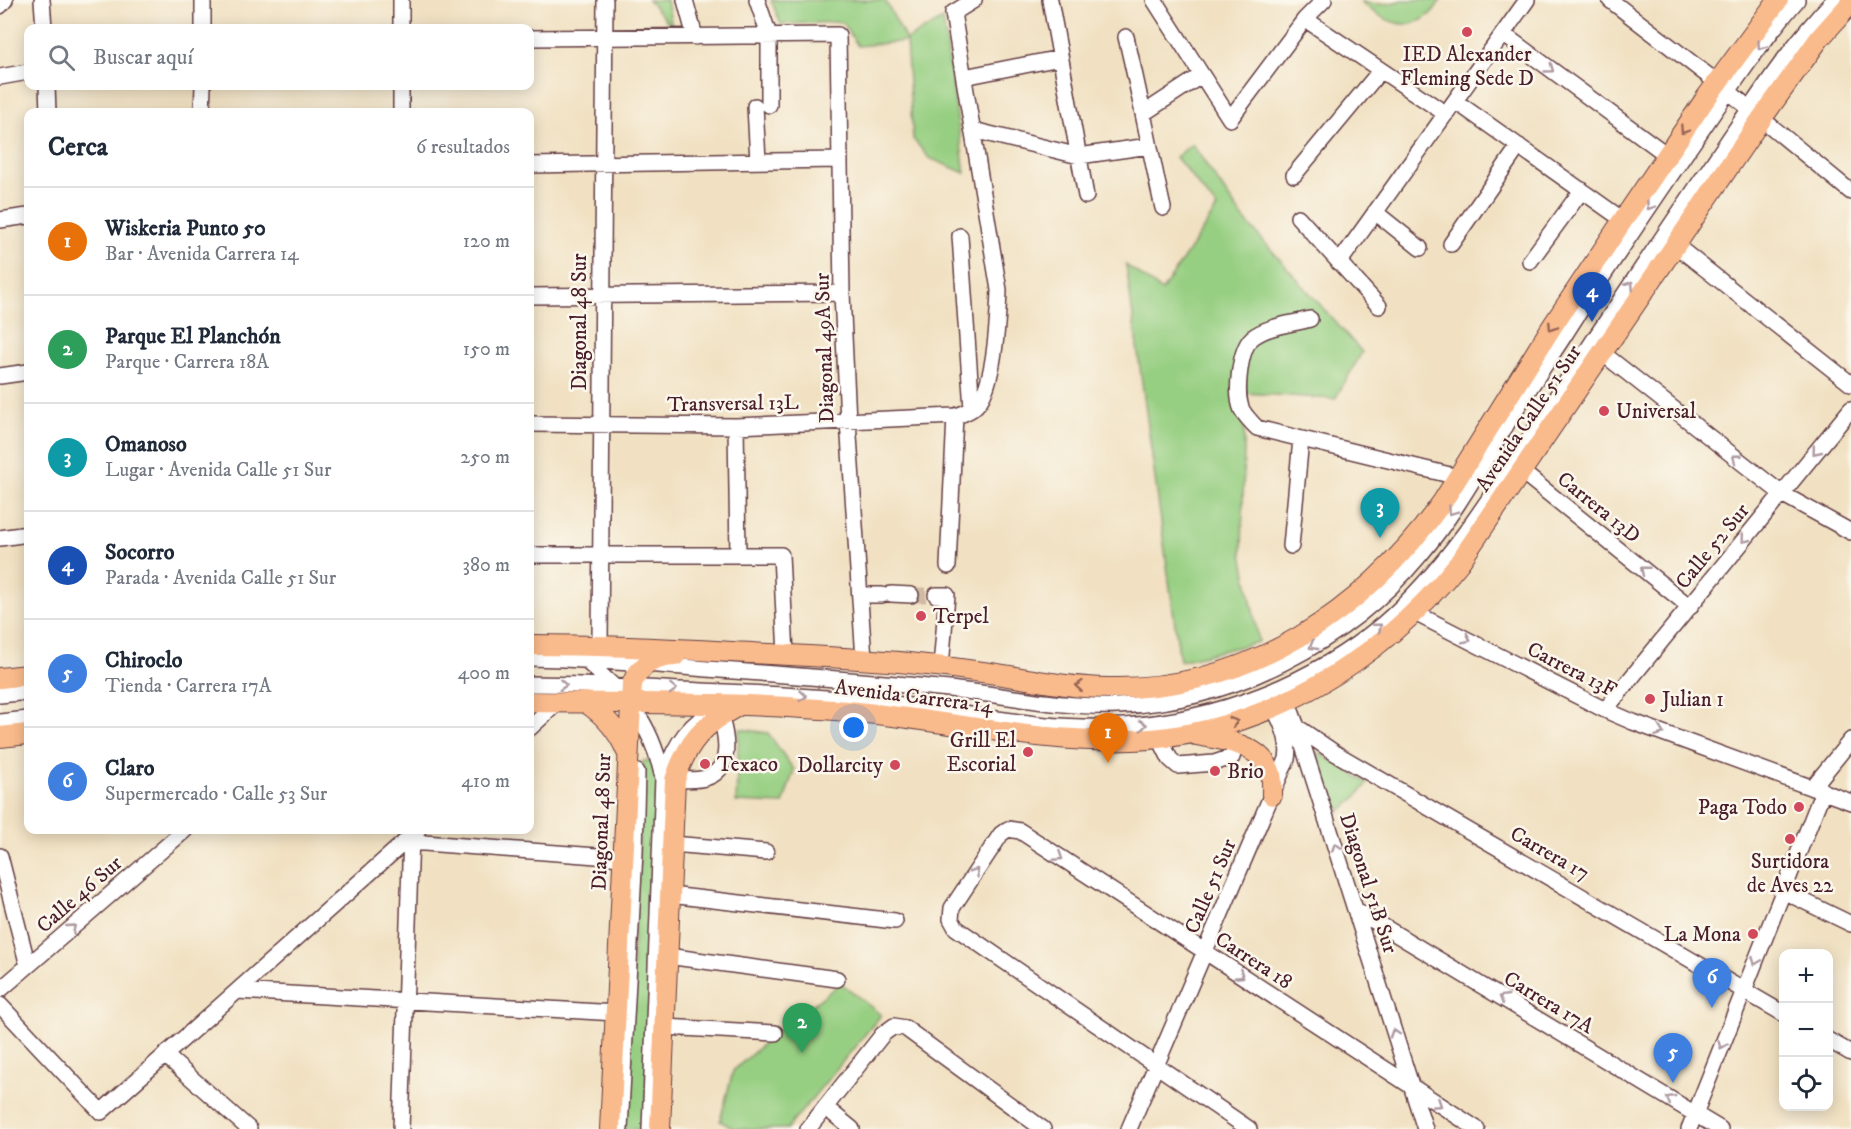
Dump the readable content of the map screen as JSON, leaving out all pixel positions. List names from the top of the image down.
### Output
{
  "streets": {
    "main road": ["Diagonal 48 Sur", "Avenida Calle 51 Sur", "Avenida Carrera 14"],
    "street": [
      "Diagonal 49A Sur",
      "Transversal 13L",
      "Carrera 13D",
      "Calle 52 Sur",
      "Carrera 13F",
      "Carrera 17",
      "Diagonal 51B Sur",
      "Calle 51 Sur",
      "Calle 46 Sur",
      "Carrera 18",
      "Carrera 17A"
    ]
  },
  "crossings": [
    ["Diagonal 48 Sur", "Transversal 13L"],
    ["Diagonal 48 Sur", "Avenida Carrera 14"],
    ["Diagonal 49A Sur", "Transversal 13L"],
    ["Diagonal 49A Sur", "Avenida Carrera 14"],
    ["Avenida Calle 51 Sur", "Carrera 13D"],
    ["Avenida Calle 51 Sur", "Carrera 13F"],
    ["Avenida Calle 51 Sur", "Avenida Carrera 14"],
    ["Avenida Calle 51 Sur", "Diagonal 51B Sur"],
    ["Avenida Calle 51 Sur", "Calle 51 Sur"],
    ["Carrera 13D", "Calle 52 Sur"],
    ["Calle 52 Sur", "Carrera 13F"],
    ["Avenida Carrera 14", "Diagonal 51B Sur"],
    ["Avenida Carrera 14", "Calle 51 Sur"],
    ["Carrera 17", "Diagonal 51B Sur"],
    ["Diagonal 51B Sur", "Calle 51 Sur"],
    ["Diagonal 51B Sur", "Carrera 18"],
    ["Diagonal 51B Sur", "Carrera 17A"],
    ["Calle 51 Sur", "Carrera 18"]
  ],
  "one_way": [
    "Carrera 13D",
    "Calle 52 Sur",
    "Carrera 13F",
    "Diagonal 51B Sur",
    "Calle 46 Sur",
    "Carrera 17A"
  ],
  "places": [
    "IED Alexander Fleming Sede D",
    "Universal",
    "Terpel",
    "Julian 1",
    "Grill El Escorial",
    "Texaco",
    "Dollarcity",
    "Brio",
    "Paga Todo",
    "Surtidora de Aves 22",
    "La Mona"
  ],
  "page": {
    "search": "Buscar aquí",
    "heading": ["Cerca", "6 resultados"],
    "list": [
      {
        "mark": "1",
        "name": "Wiskeria Punto 50",
        "note": "Bar · Avenida Carrera 14",
        "value": "120 m"
      },
      {
        "mark": "2",
        "name": "Parque El Planchón",
        "note": "Parque · Carrera 18A",
        "value": "150 m"
      },
      {
        "mark": "3",
        "name": "Omanoso",
        "note": "Lugar · Avenida Calle 51 Sur",
        "value": "250 m"
      },
      {
        "mark": "4",
        "name": "Socorro",
        "note": "Parada · Avenida Calle 51 Sur",
        "value": "380 m"
      },
      {
        "mark": "5",
        "name": "Chiroclo",
        "note": "Tienda · Carrera 17A",
        "value": "400 m"
      },
      {
        "mark": "6",
        "name": "Claro",
        "note": "Supermercado · Calle 53 Sur",
        "value": "410 m"
      }
    ],
    "pins": [
      "4",
      "3",
      "1",
      "6",
      "2",
      "5"
    ],
    "map_buttons": ["+", "−"]
  }
}
